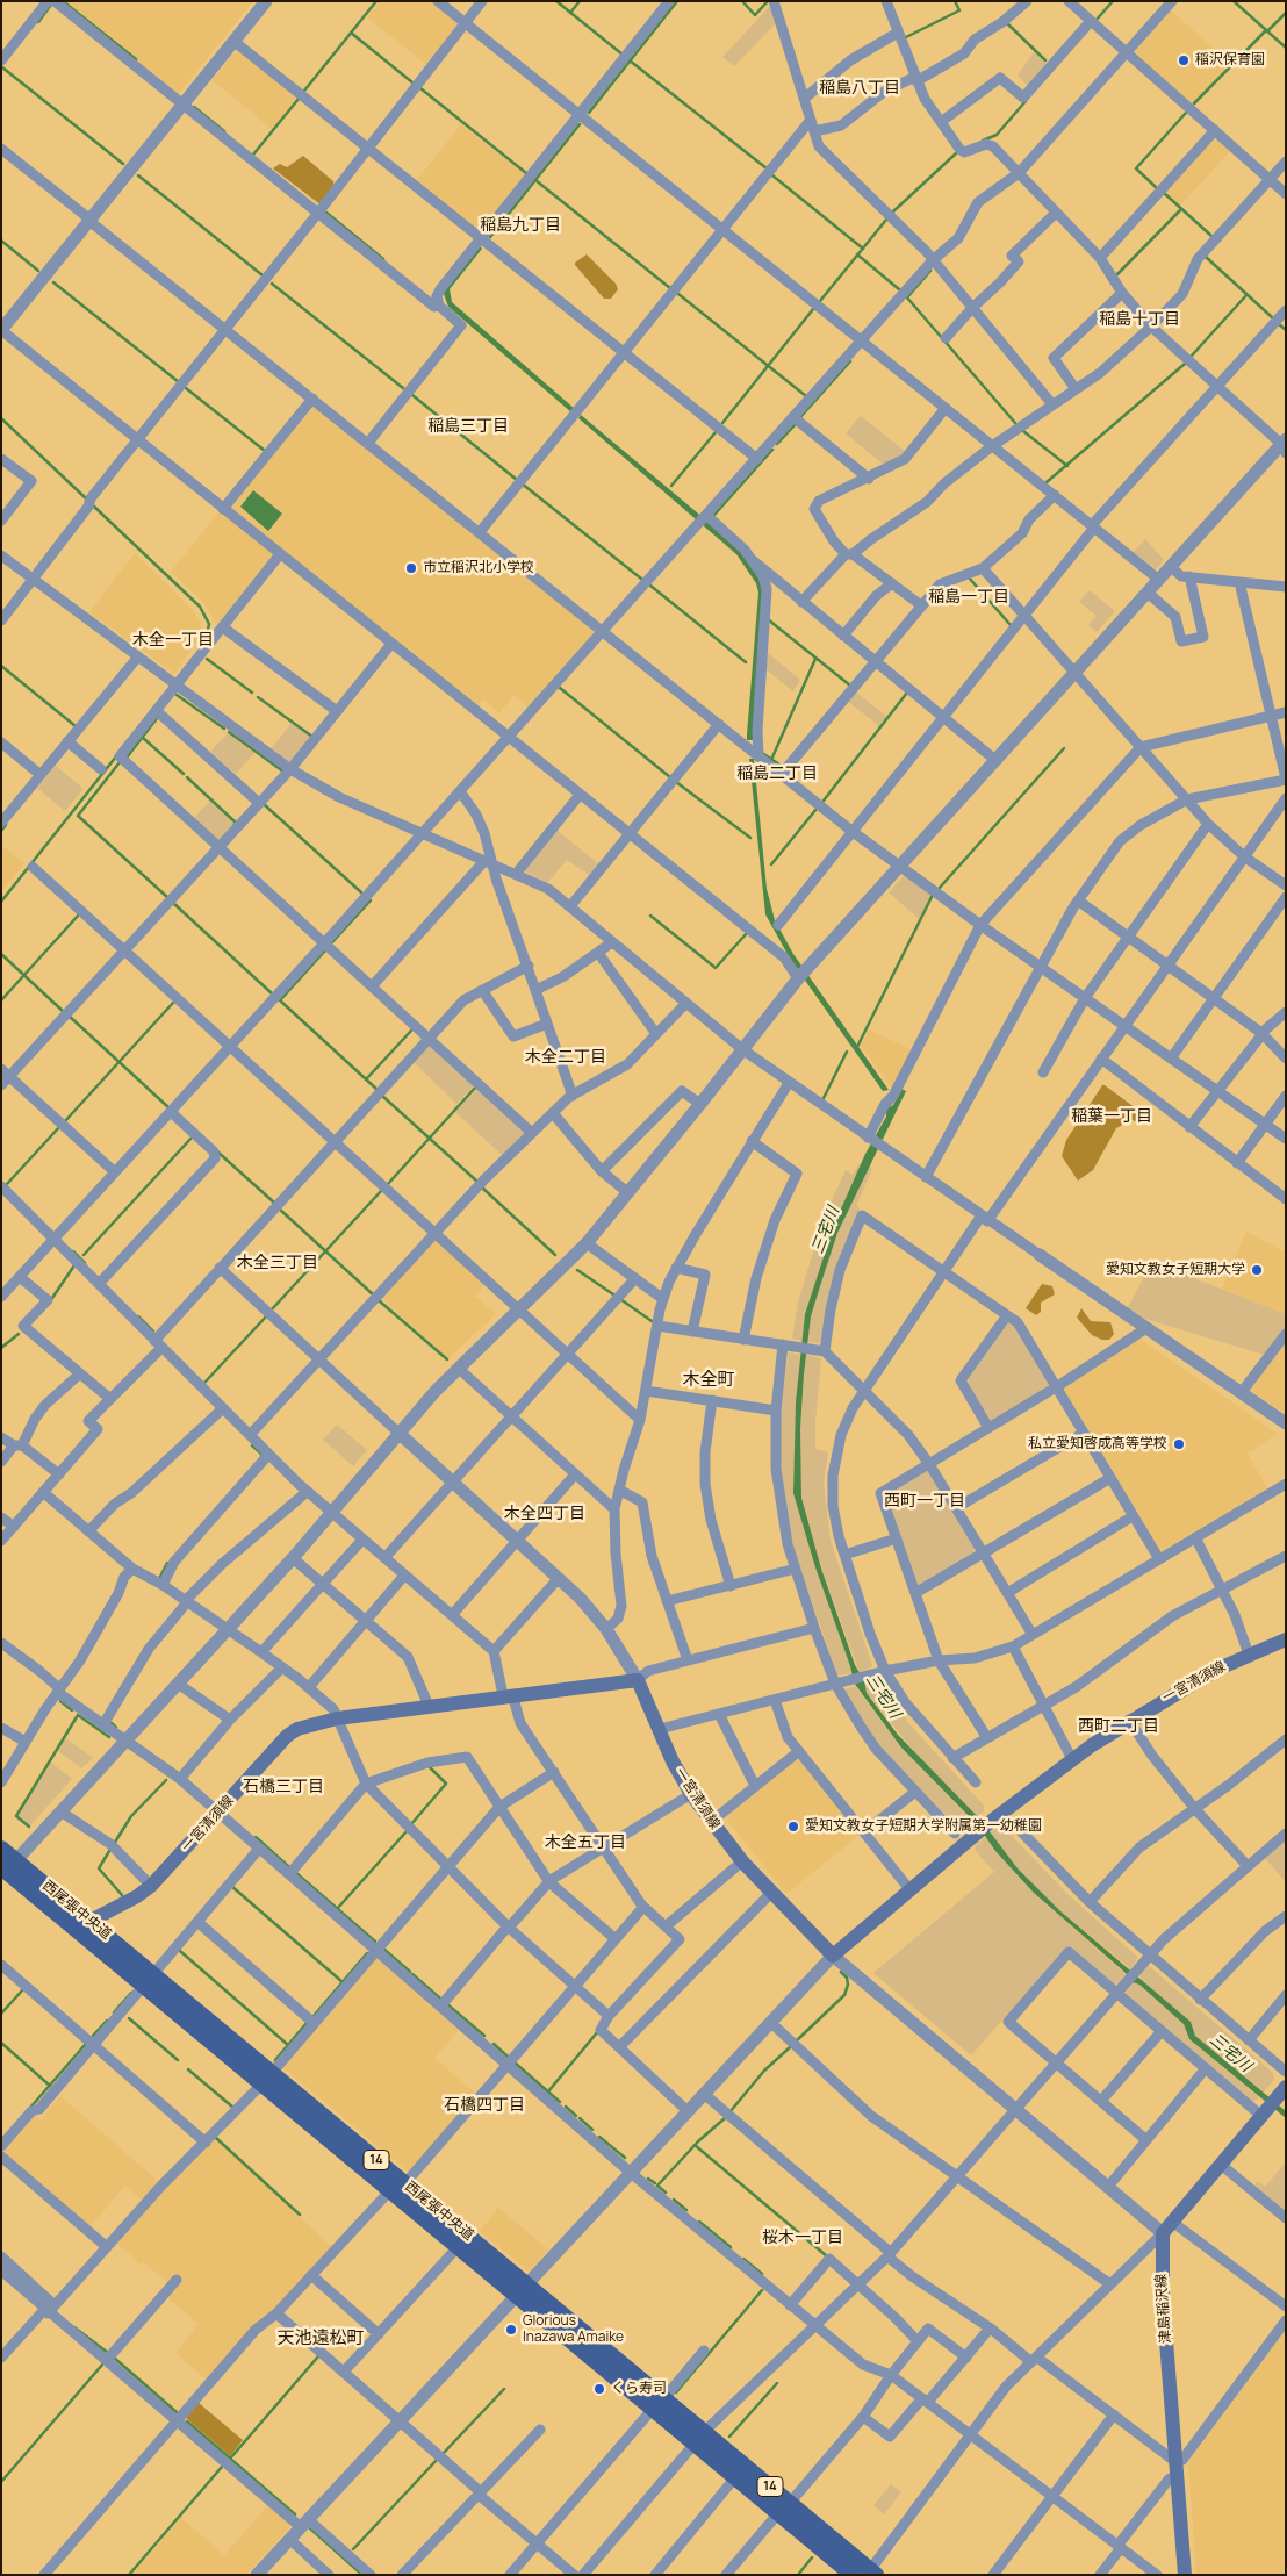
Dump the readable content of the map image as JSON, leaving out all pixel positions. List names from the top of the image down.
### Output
{
  "streets": {
    "main road": [
      "一宮清須線",
      "西尾張中央道",
      "14",
      "津島稲沢線"
    ]
  },
  "crossings": [
    ["一宮清須線", "西尾張中央道"]
  ],
  "districts": [
    "稲島八丁目",
    "稲島九丁目",
    "稲島十丁目",
    "稲島三丁目",
    "稲島一丁目",
    "木全一丁目",
    "稲島二丁目",
    "木全二丁目",
    "稲葉一丁目",
    "木全三丁目",
    "木全町",
    "西町一丁目",
    "木全四丁目",
    "西町二丁目",
    "石橋三丁目",
    "木全五丁目",
    "石橋四丁目",
    "桜木一丁目",
    "天池遠松町"
  ],
  "water": ["三宅川"],
  "places": [
    "稲沢保育園",
    "市立稲沢北小学校",
    "愛知文教女子短期大学",
    "私立愛知啓成高等学校",
    "愛知文教女子短期大学附属第一幼稚園",
    "Glorious Inazawa Amaike",
    "くら寿司"
  ]
}
